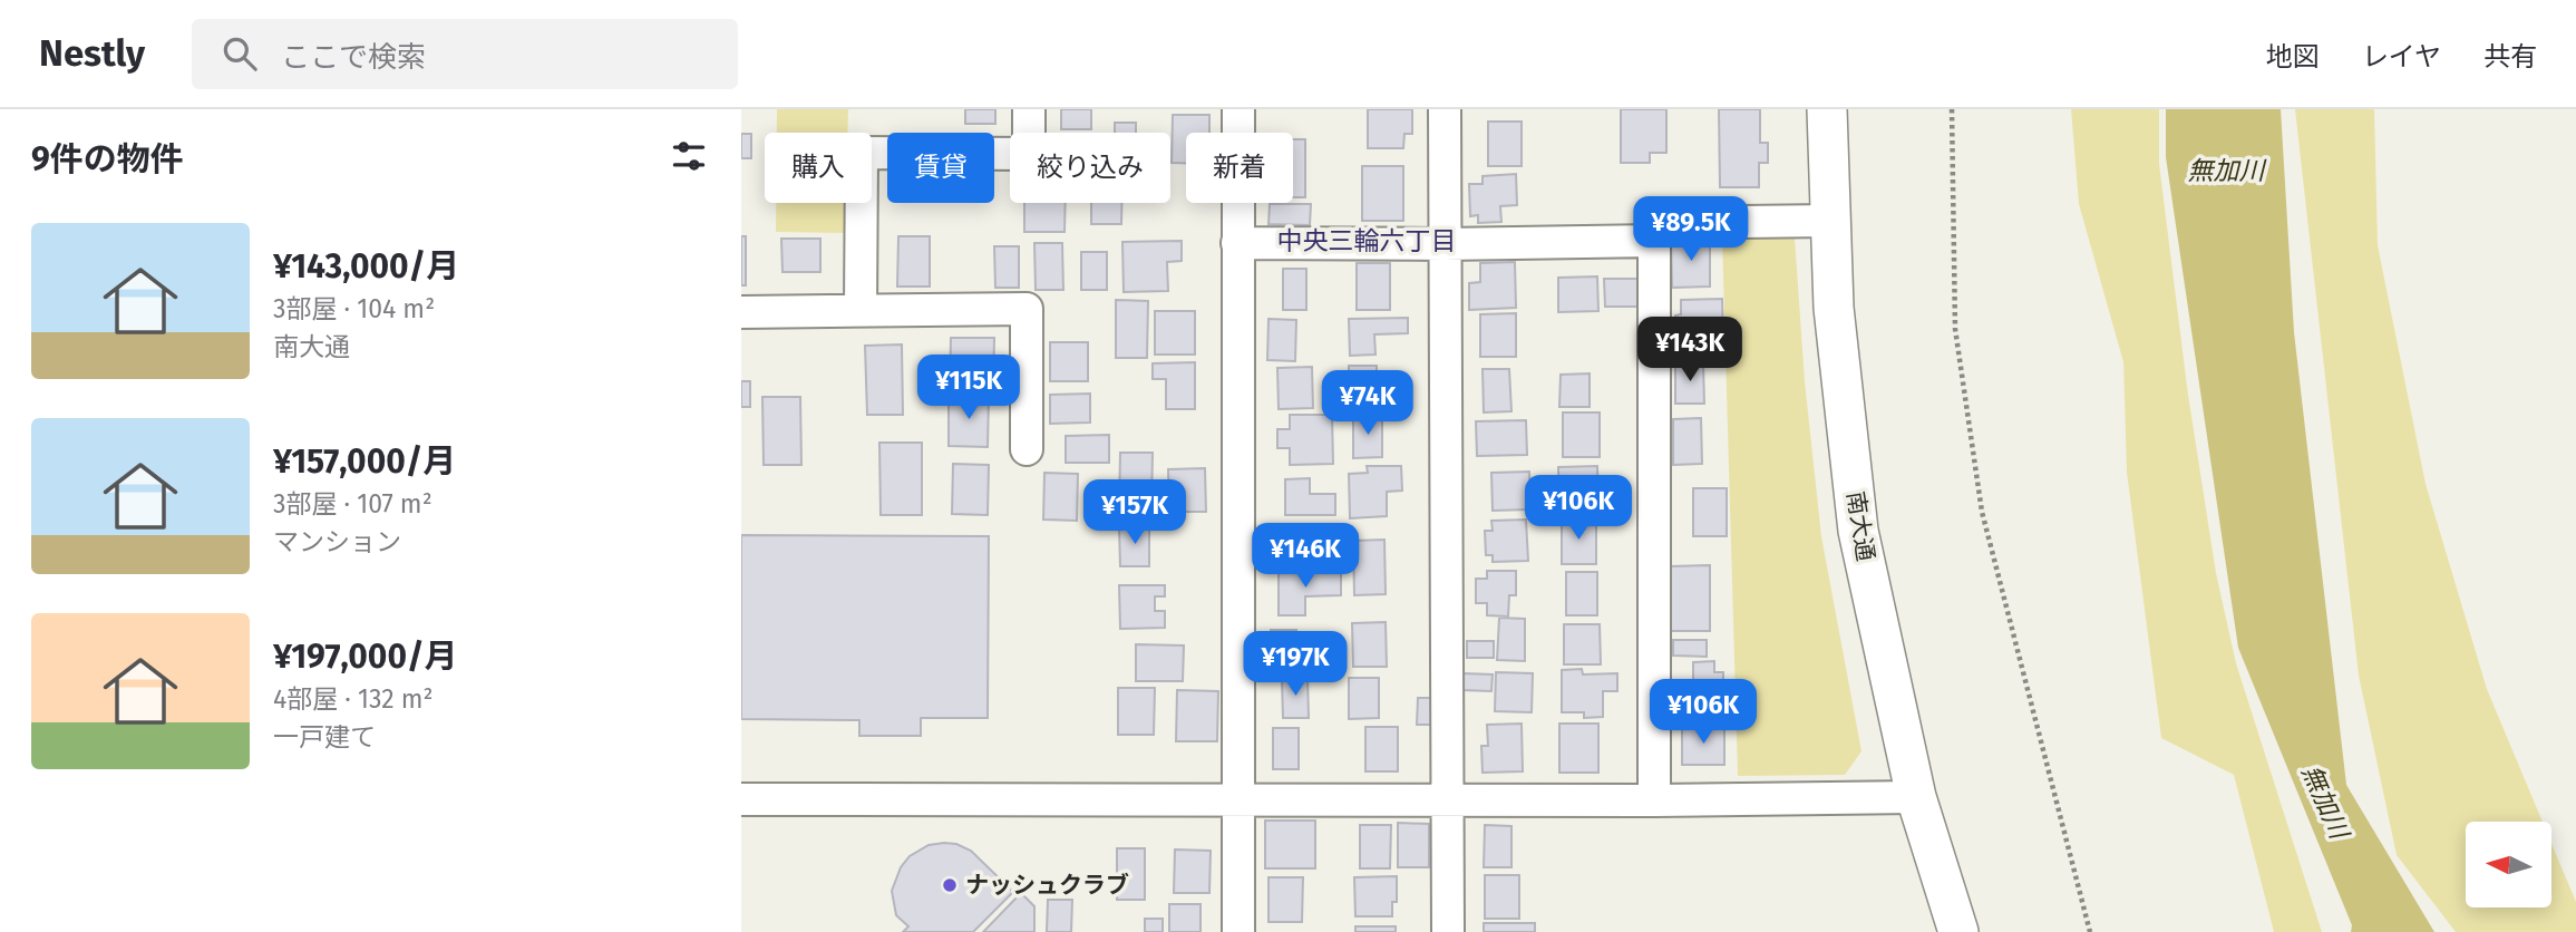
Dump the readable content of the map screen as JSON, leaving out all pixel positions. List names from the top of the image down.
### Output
{
  "streets": {
    "street": ["南大通"]
  },
  "districts": ["中央三輪六丁目"],
  "water": ["無加川"],
  "places": ["ナッシュクラブ"],
  "north": "left",
  "page": {
    "header": "Nestly",
    "search": "ここで検索",
    "nav": ["地図", "レイヤ", "共有"],
    "heading": "9件の物件",
    "chip": [
      "購入",
      "賃貸",
      "絞り込み",
      "新着"
    ],
    "price": [
      "¥89.5K",
      "¥143K",
      "¥115K",
      "¥74K",
      "¥106K",
      "¥157K",
      "¥146K",
      "¥197K",
      "¥106K"
    ],
    "list": [
      {
        "name": "¥143,000/月",
        "note": "3部屋 · 104 m² · 南大通"
      },
      {
        "name": "¥157,000/月",
        "note": "3部屋 · 107 m² · マンション"
      },
      {
        "name": "¥197,000/月",
        "note": "4部屋 · 132 m² · 一戸建て"
      }
    ]
  }
}
